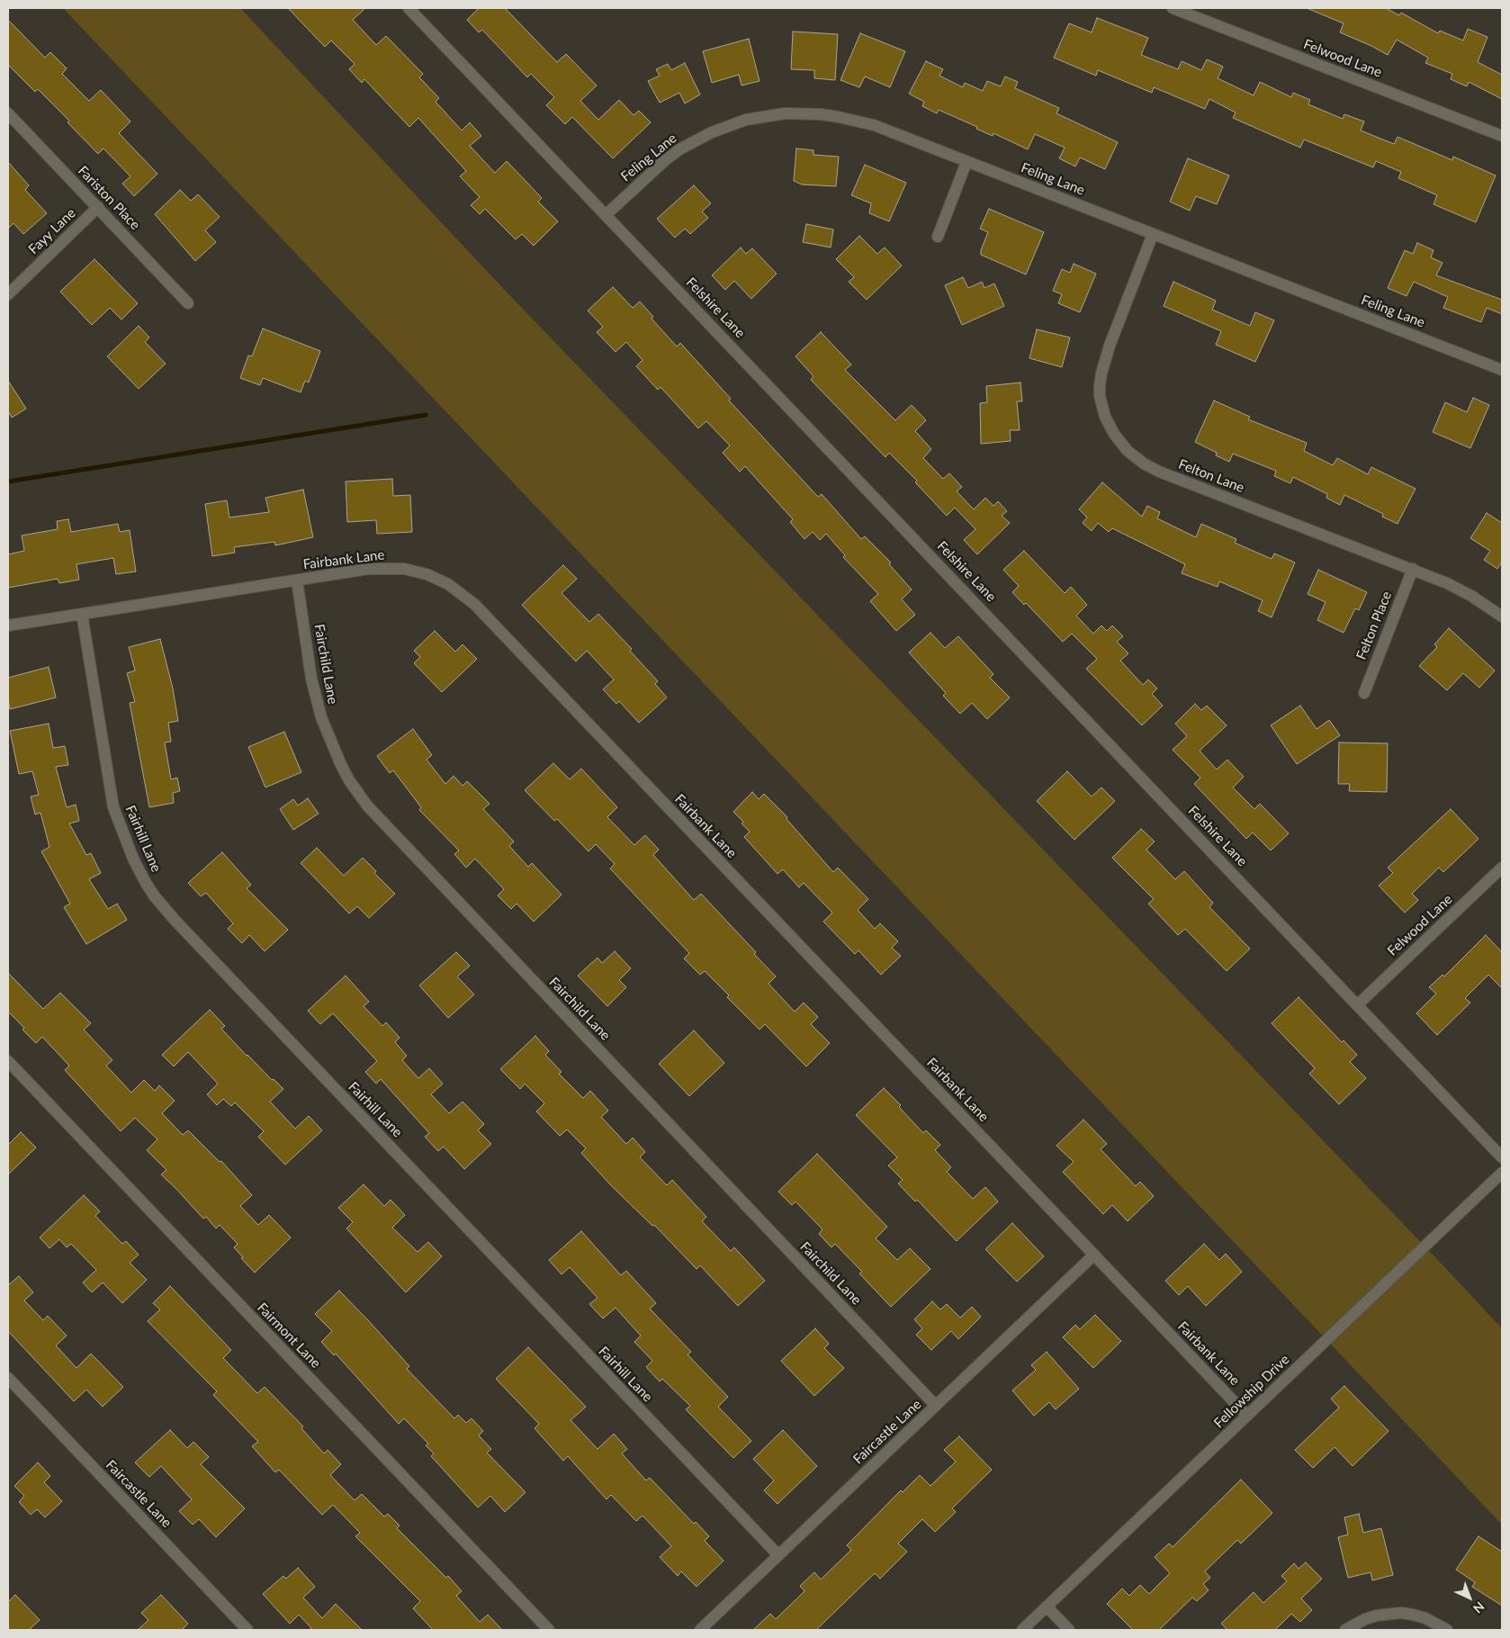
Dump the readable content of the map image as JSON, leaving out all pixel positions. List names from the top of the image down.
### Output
{
  "streets": {
    "street": [
      "Felwood Lane",
      "Feling Lane",
      "Fariston Place",
      "Fayy Lane",
      "Felshire Lane",
      "Felton Lane",
      "Fairbank Lane",
      "Felton Place",
      "Fairchild Lane",
      "Fairhill Lane",
      "Fairmont Lane",
      "Fellowship Drive",
      "Faircastle Lane"
    ]
  },
  "crossings": [
    ["Felwood Lane", "Felshire Lane"],
    ["Feling Lane", "Felshire Lane"],
    ["Feling Lane", "Felton Lane"],
    ["Fariston Place", "Fayy Lane"],
    ["Felton Lane", "Felton Place"],
    ["Fairbank Lane", "Fairchild Lane"],
    ["Fairbank Lane", "Fairhill Lane"],
    ["Fairbank Lane", "Fellowship Drive"],
    ["Fairbank Lane", "Faircastle Lane"],
    ["Fairchild Lane", "Faircastle Lane"],
    ["Fairhill Lane", "Faircastle Lane"]
  ],
  "north": "bottom right"
}
